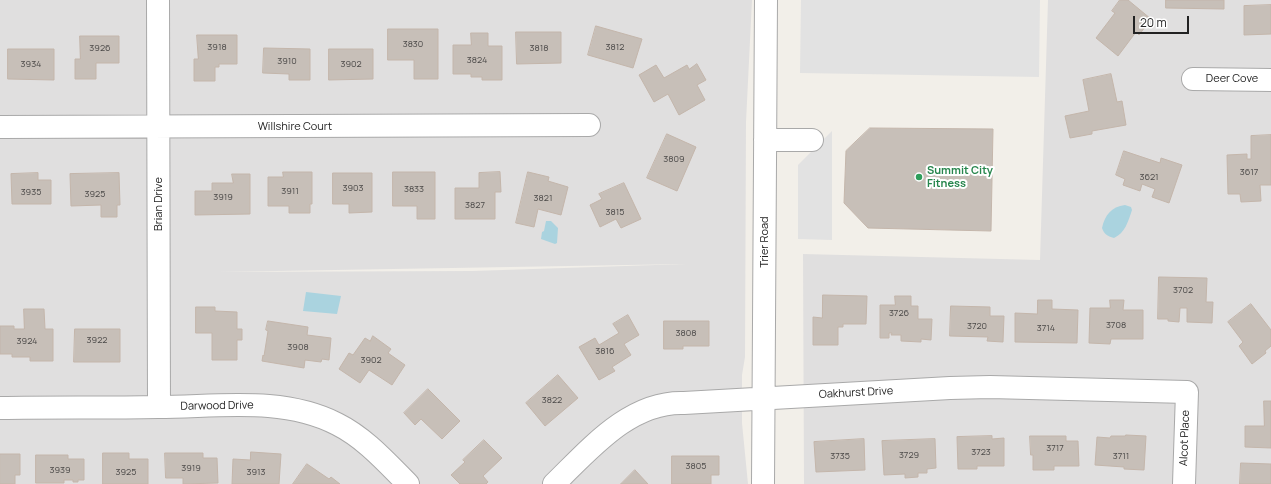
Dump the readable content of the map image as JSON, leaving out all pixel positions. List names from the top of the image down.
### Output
{
  "streets": {
    "street": [
      "Deer Cove",
      "Willshire Court",
      "Brian Drive",
      "Trier Road",
      "Oakhurst Drive",
      "Darwood Drive",
      "Alcot Place"
    ]
  },
  "crossings": [
    ["Willshire Court", "Brian Drive"],
    ["Brian Drive", "Darwood Drive"],
    ["Trier Road", "Oakhurst Drive"],
    ["Oakhurst Drive", "Alcot Place"]
  ],
  "places": ["Summit City Fitness"],
  "house_numbers": [
    "3830",
    "3918",
    "3812",
    "3926",
    "3818",
    "3824",
    "3910",
    "3934",
    "3902",
    "3809",
    "3617",
    "3621",
    "3903",
    "3833",
    "3911",
    "3935",
    "3925",
    "3919",
    "3821",
    "3827",
    "3815",
    "3702",
    "3726",
    "3708",
    "3720",
    "3714",
    "3808",
    "3922",
    "3924",
    "3908",
    "3816",
    "3902",
    "3822",
    "3717",
    "3723",
    "3729",
    "3735",
    "3711",
    "3805",
    "3919",
    "3939",
    "3925",
    "3913"
  ],
  "scale_bar": "20 m"
}
